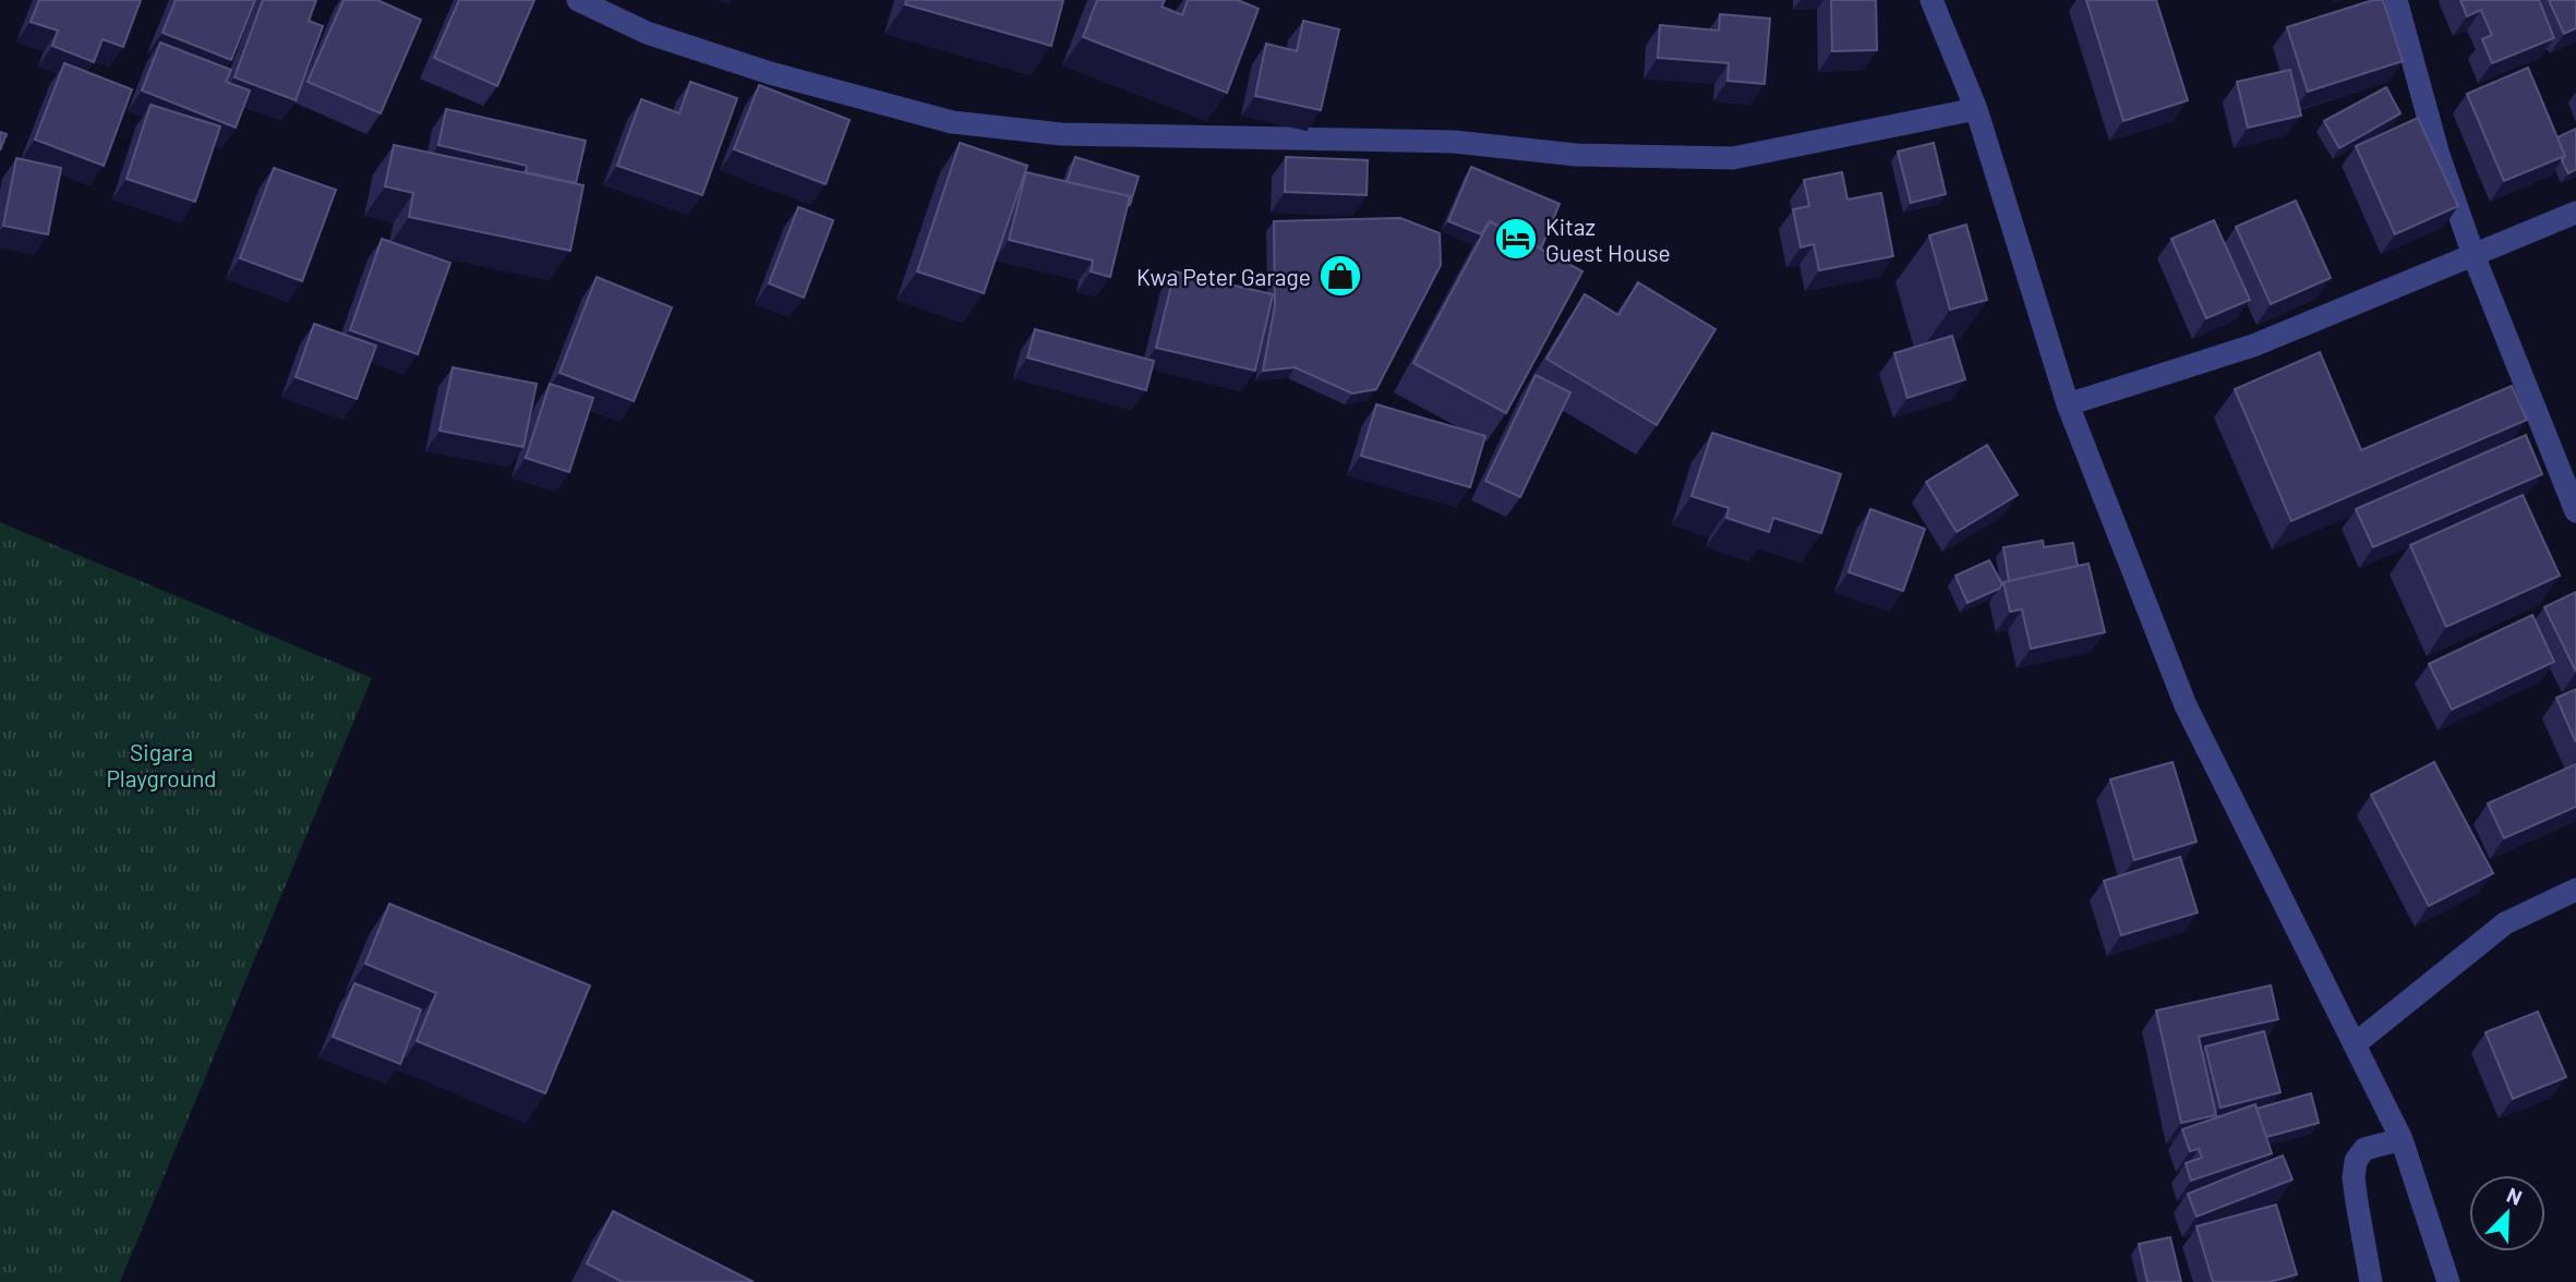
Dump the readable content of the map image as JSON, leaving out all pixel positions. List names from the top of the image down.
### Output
{
  "parks": ["Sigara Playground"],
  "places": {
    "hotel": ["Kitaz Guest House"],
    "shop": ["Kwa Peter Garage"]
  },
  "north": "top right"
}
